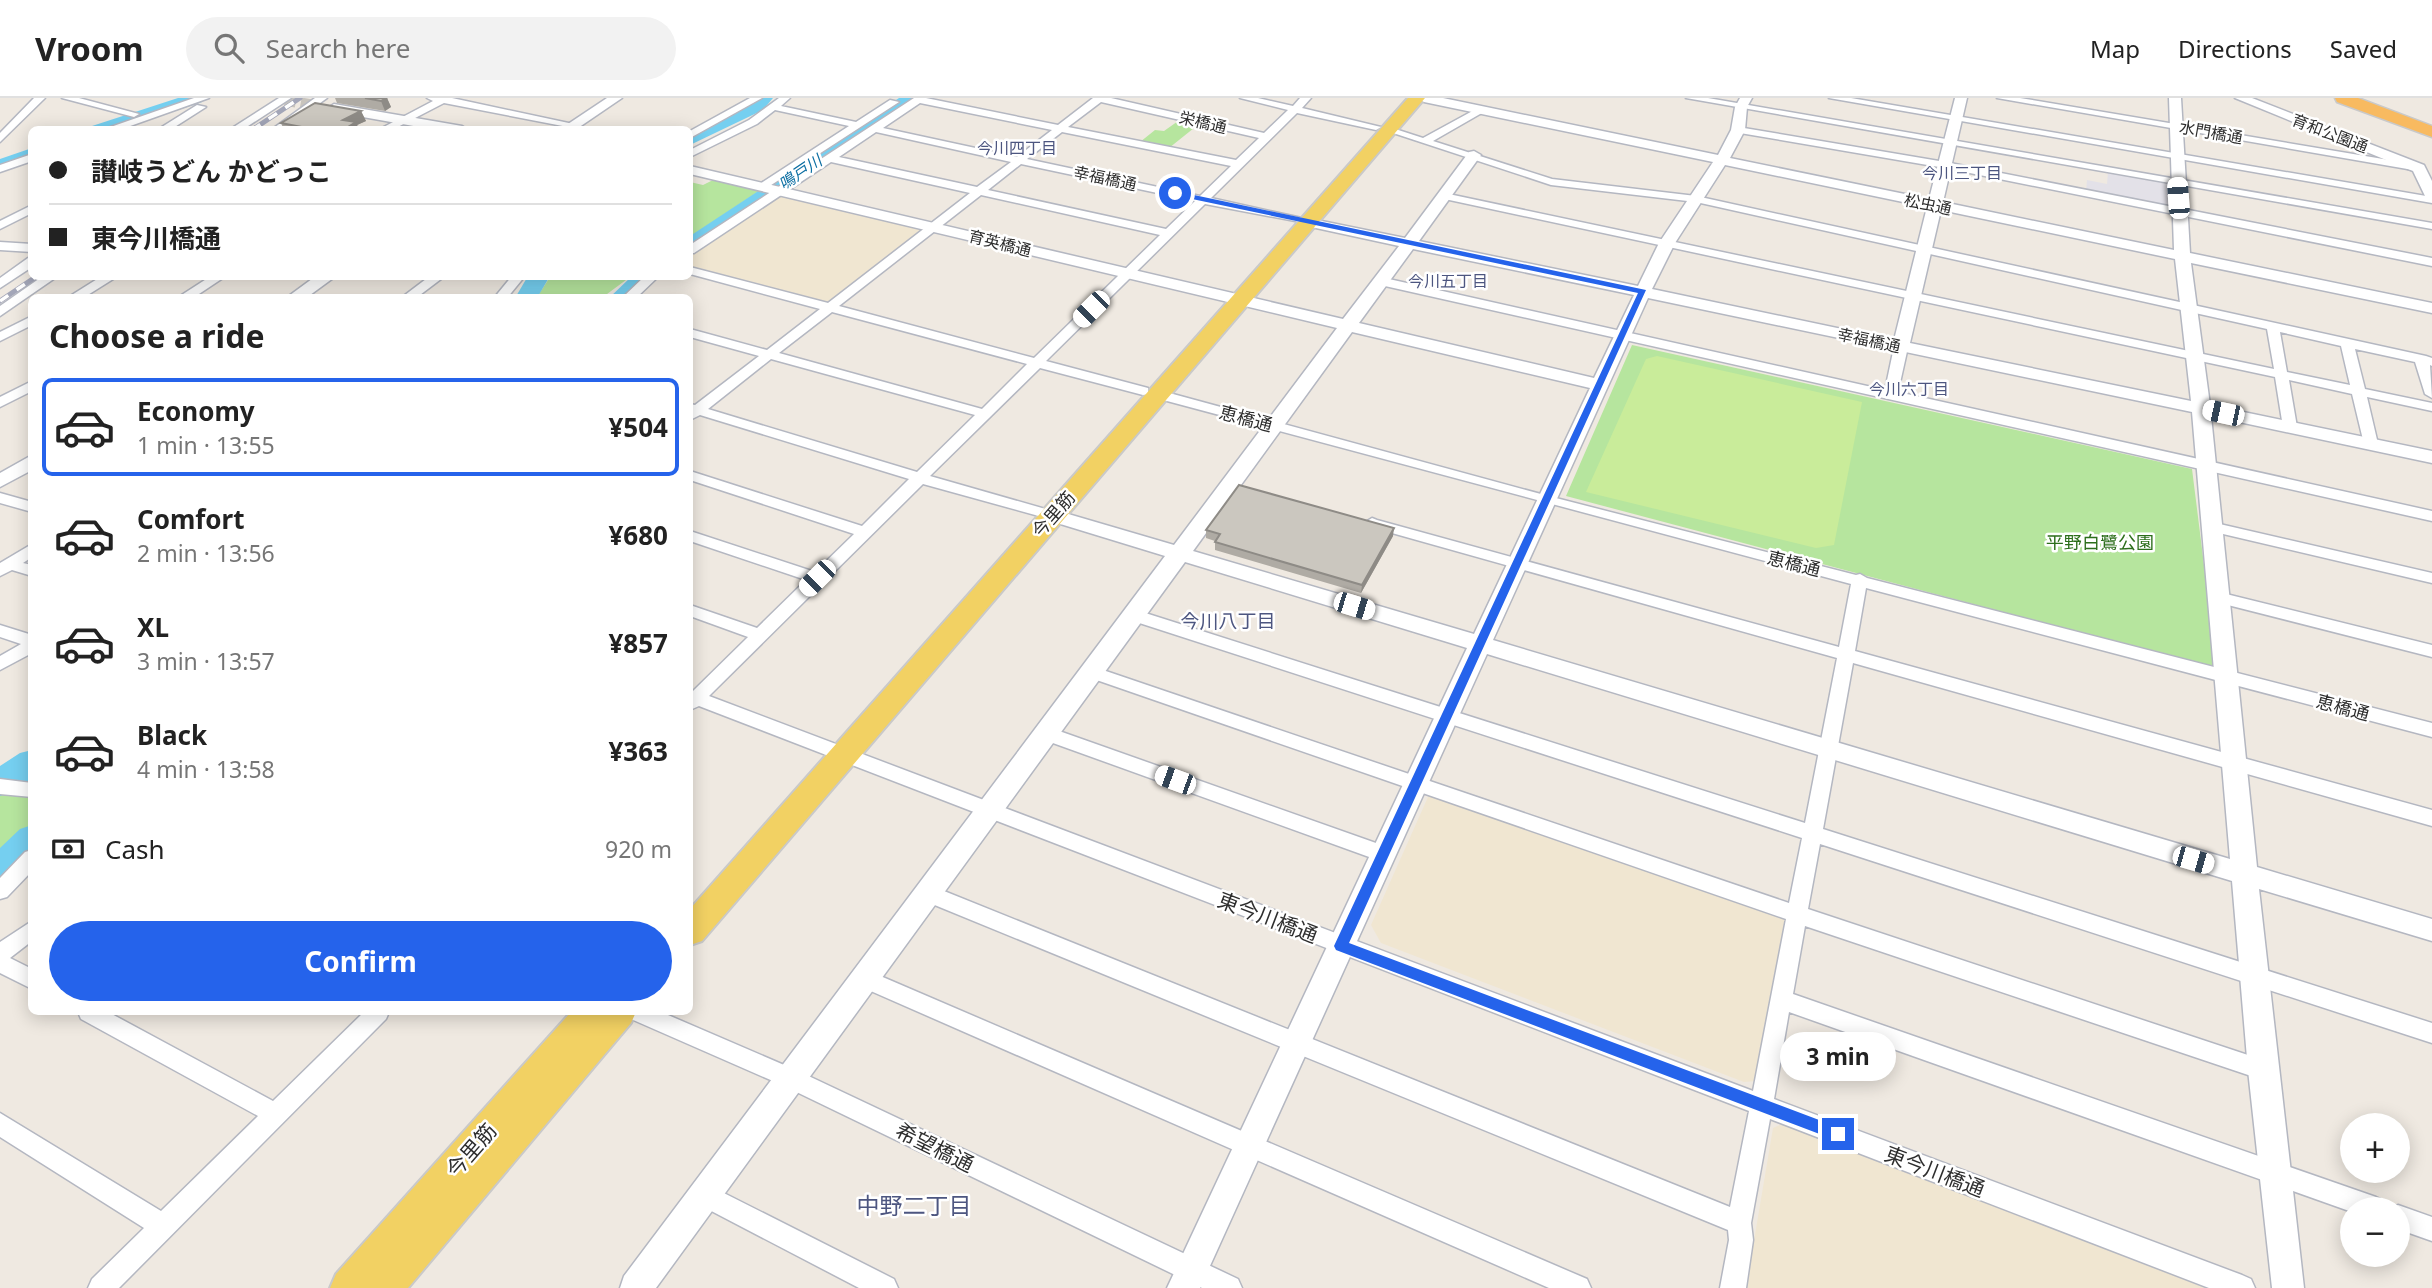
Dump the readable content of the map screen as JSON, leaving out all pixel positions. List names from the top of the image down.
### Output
{
  "streets": {
    "main road": ["今里筋"],
    "street": [
      "栄橋通",
      "水門橋通",
      "育和公園通",
      "幸福橋通",
      "松虫通",
      "育英橋通",
      "恵橋通",
      "東今川橋通",
      "希望橋通"
    ]
  },
  "crossings": [
    ["水門橋通", "育和公園通"],
    ["幸福橋通", "今里筋"],
    ["育英橋通", "今里筋"],
    ["恵橋通", "今里筋"],
    ["今里筋", "東今川橋通"]
  ],
  "districts": [
    "今川四丁目",
    "今川三丁目",
    "今川五丁目",
    "今川六丁目",
    "今川八丁目",
    "中野二丁目"
  ],
  "water": ["鳴戸川"],
  "parks": ["平野白鷺公園"],
  "page": {
    "header": "Vroom",
    "search": "Search here",
    "nav": ["Map", "Directions", "Saved"],
    "banner": ["讃岐うどん かどっこ", "東今川橋通"],
    "heading": "Choose a ride",
    "list": [
      {
        "name": "Economy",
        "note": "1 min · 13:55",
        "value": "¥504"
      },
      {
        "name": "Comfort",
        "note": "2 min · 13:56",
        "value": "¥680"
      },
      {
        "name": "XL",
        "note": "3 min · 13:57",
        "value": "¥857"
      },
      {
        "name": "Black",
        "note": "4 min · 13:58",
        "value": "¥363"
      }
    ],
    "pay": ["Cash", "920 m"],
    "buttons": "Confirm",
    "bubble": "3 min",
    "map_buttons": ["+", "−"]
  }
}
